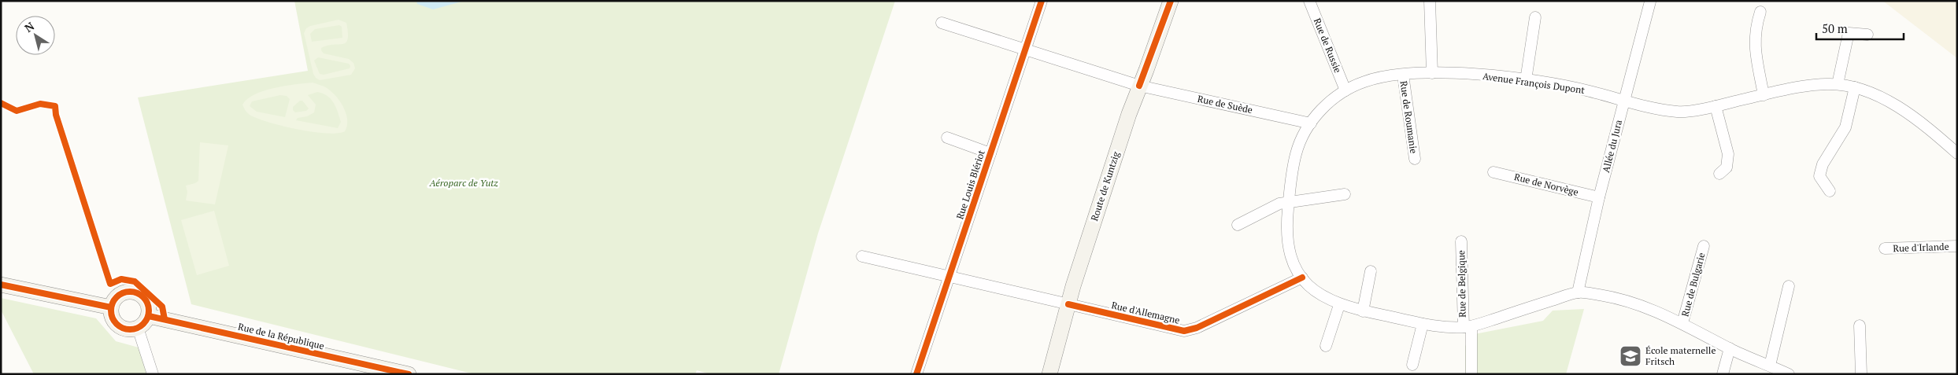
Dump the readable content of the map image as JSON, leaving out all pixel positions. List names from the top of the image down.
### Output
{
  "streets": {
    "street": [
      "Rue de Russie",
      "Avenue François Dupont",
      "Rue de Suède",
      "Rue de Roumanie",
      "Allée du Jura",
      "Rue Louis Blériot",
      "Rue de Norvège",
      "Route de Kuntzig",
      "Rue d'Irlande",
      "Rue de Belgique",
      "Rue de Bulgarie",
      "Rue d'Allemagne",
      "Rue de la République"
    ]
  },
  "crossings": [
    ["Rue de Russie", "Avenue François Dupont"],
    ["Avenue François Dupont", "Rue de Suède"],
    ["Avenue François Dupont", "Rue de Roumanie"],
    ["Avenue François Dupont", "Allée du Jura"],
    ["Avenue François Dupont", "Rue de Belgique"],
    ["Avenue François Dupont", "Rue de Bulgarie"],
    ["Avenue François Dupont", "Rue d'Allemagne"],
    ["Rue de Suède", "Route de Kuntzig"],
    ["Allée du Jura", "Rue de Norvège"],
    ["Route de Kuntzig", "Rue d'Allemagne"]
  ],
  "parks": ["Aéroparc de Yutz"],
  "places": {
    "school or university": ["École maternelle Fritsch"]
  },
  "scale_bar": "50 m",
  "north": "top left"
}
